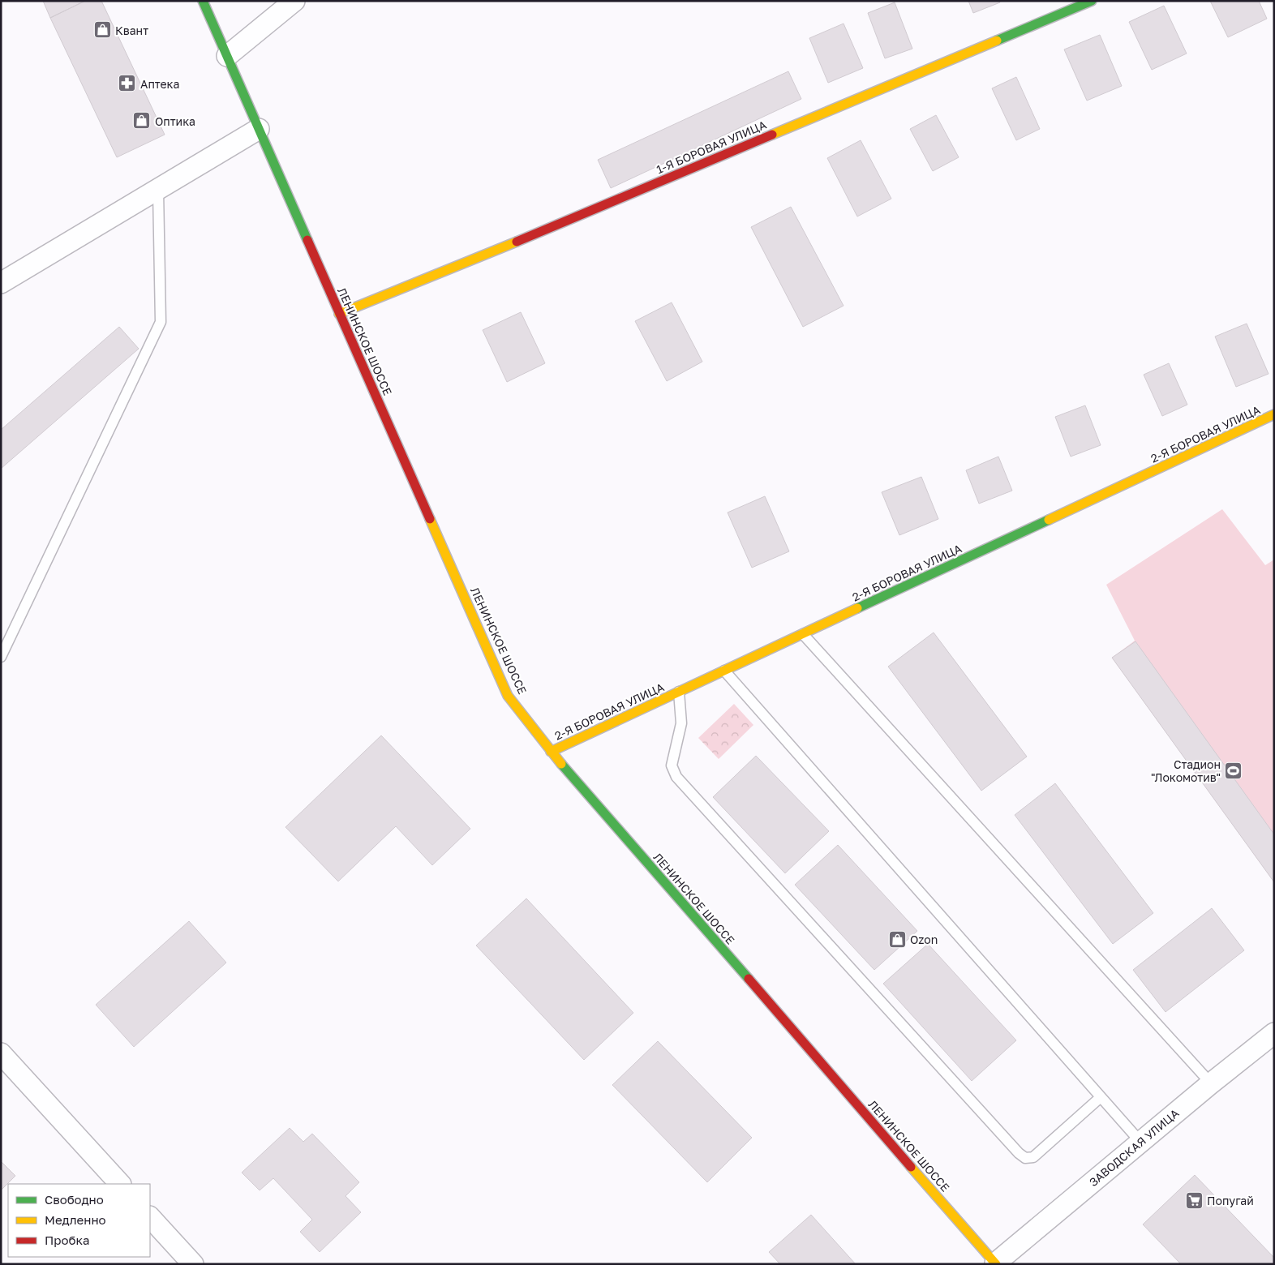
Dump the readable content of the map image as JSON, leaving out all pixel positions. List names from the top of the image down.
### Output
{
  "streets": {
    "street": [
      "1-Я БОРОВАЯ УЛИЦА",
      "ЛЕНИНСКОЕ ШОССЕ",
      "2-Я БОРОВАЯ УЛИЦА",
      "ЗАВОДСКАЯ УЛИЦА"
    ]
  },
  "crossings": [
    ["1-Я БОРОВАЯ УЛИЦА", "ЛЕНИНСКОЕ ШОССЕ"],
    ["ЛЕНИНСКОЕ ШОССЕ", "2-Я БОРОВАЯ УЛИЦА"],
    ["ЛЕНИНСКОЕ ШОССЕ", "ЗАВОДСКАЯ УЛИЦА"]
  ],
  "places": {
    "shop": ["Квант", "Оптика", "Ozon"],
    "pharmacy": ["Аптека"],
    "sports": ["Стадион \"Локомотив\""],
    "supermarket": ["Попугай"]
  },
  "legend": ["Свободно", "Медленно", "Пробка"]
}
